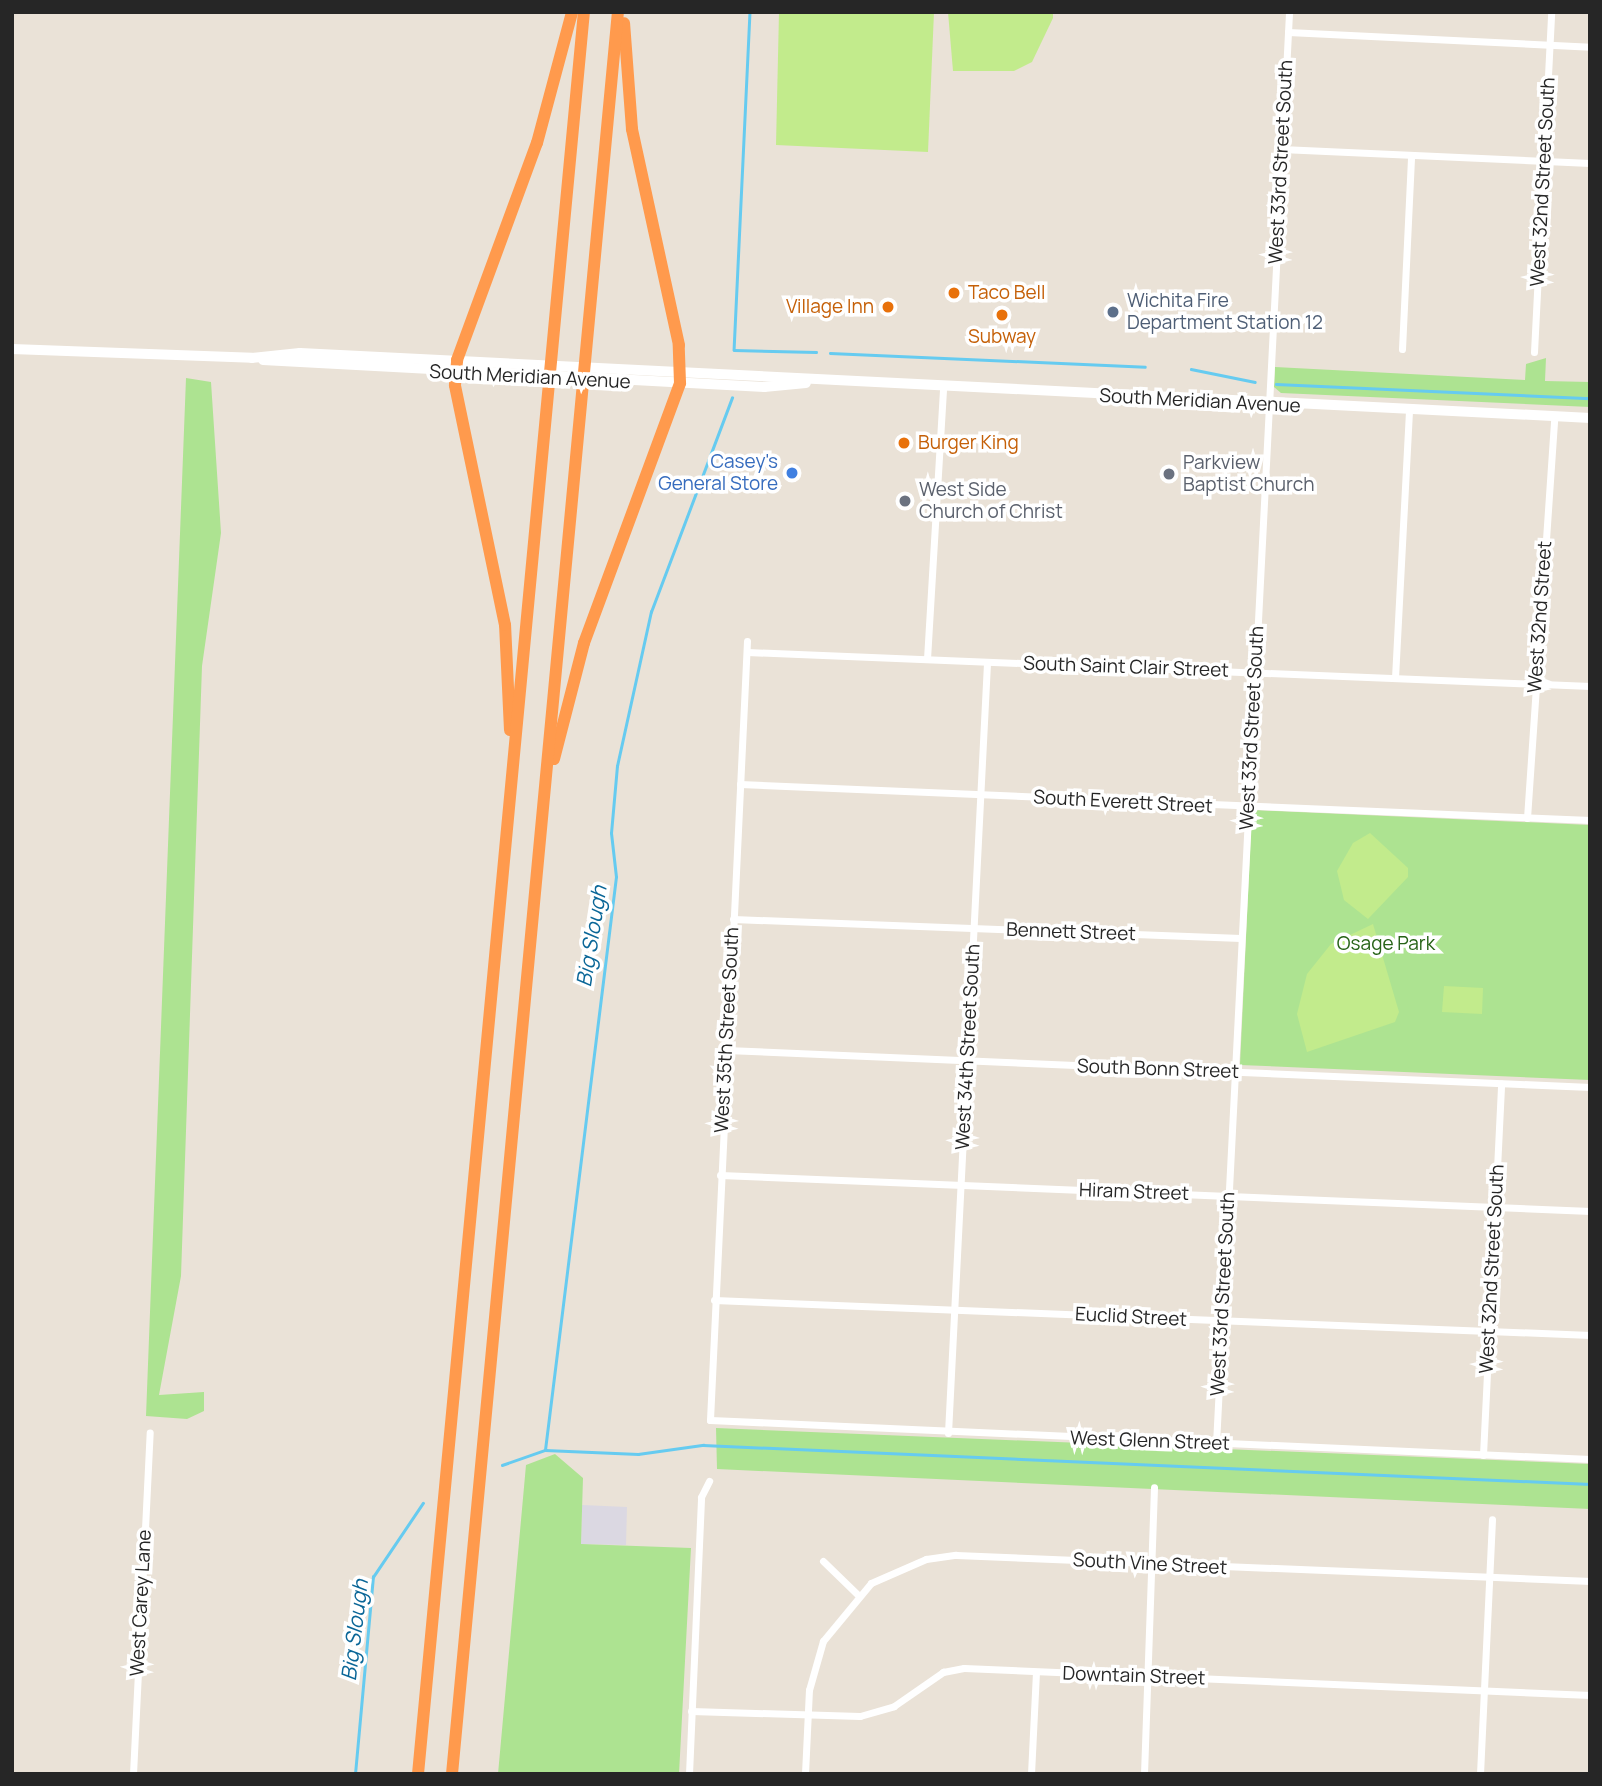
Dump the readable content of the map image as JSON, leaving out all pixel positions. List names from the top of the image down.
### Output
{
  "streets": {
    "main road": ["South Meridian Avenue"],
    "street": [
      "West 33rd Street South",
      "West 32nd Street South",
      "West 32nd Street",
      "South Saint Clair Street",
      "South Everett Street",
      "Bennett Street",
      "West 35th Street South",
      "West 34th Street South",
      "South Bonn Street",
      "Hiram Street",
      "Euclid Street",
      "West Glenn Street",
      "South Vine Street",
      "West Carey Lane",
      "Downtain Street"
    ]
  },
  "crossings": [
    ["West 33rd Street South", "South Meridian Avenue"],
    ["West 33rd Street South", "South Saint Clair Street"],
    ["West 33rd Street South", "South Everett Street"],
    ["West 33rd Street South", "Bennett Street"],
    ["West 33rd Street South", "South Bonn Street"],
    ["West 33rd Street South", "Hiram Street"],
    ["West 33rd Street South", "Euclid Street"],
    ["West 33rd Street South", "West Glenn Street"],
    ["West 32nd Street South", "South Bonn Street"],
    ["West 32nd Street South", "Hiram Street"],
    ["West 32nd Street South", "Euclid Street"],
    ["West 32nd Street South", "West Glenn Street"],
    ["South Meridian Avenue", "West 32nd Street"],
    ["West 32nd Street", "South Saint Clair Street"],
    ["West 32nd Street", "South Everett Street"],
    ["South Saint Clair Street", "West 35th Street South"],
    ["South Saint Clair Street", "West 34th Street South"],
    ["South Everett Street", "West 35th Street South"],
    ["South Everett Street", "West 34th Street South"],
    ["Bennett Street", "West 35th Street South"],
    ["Bennett Street", "West 34th Street South"],
    ["West 35th Street South", "South Bonn Street"],
    ["West 35th Street South", "Hiram Street"],
    ["West 35th Street South", "Euclid Street"],
    ["West 35th Street South", "West Glenn Street"],
    ["West 34th Street South", "South Bonn Street"],
    ["West 34th Street South", "Hiram Street"],
    ["West 34th Street South", "Euclid Street"],
    ["West 34th Street South", "West Glenn Street"],
    ["South Vine Street", "Downtain Street"]
  ],
  "water": ["Big Slough"],
  "parks": ["Osage Park"],
  "places": [
    "Taco Bell",
    "Village Inn",
    "Wichita Fire Department Station 12",
    "Subway",
    "Burger King",
    "Casey's General Store",
    "Parkview Baptist Church",
    "West Side Church of Christ"
  ]
}
